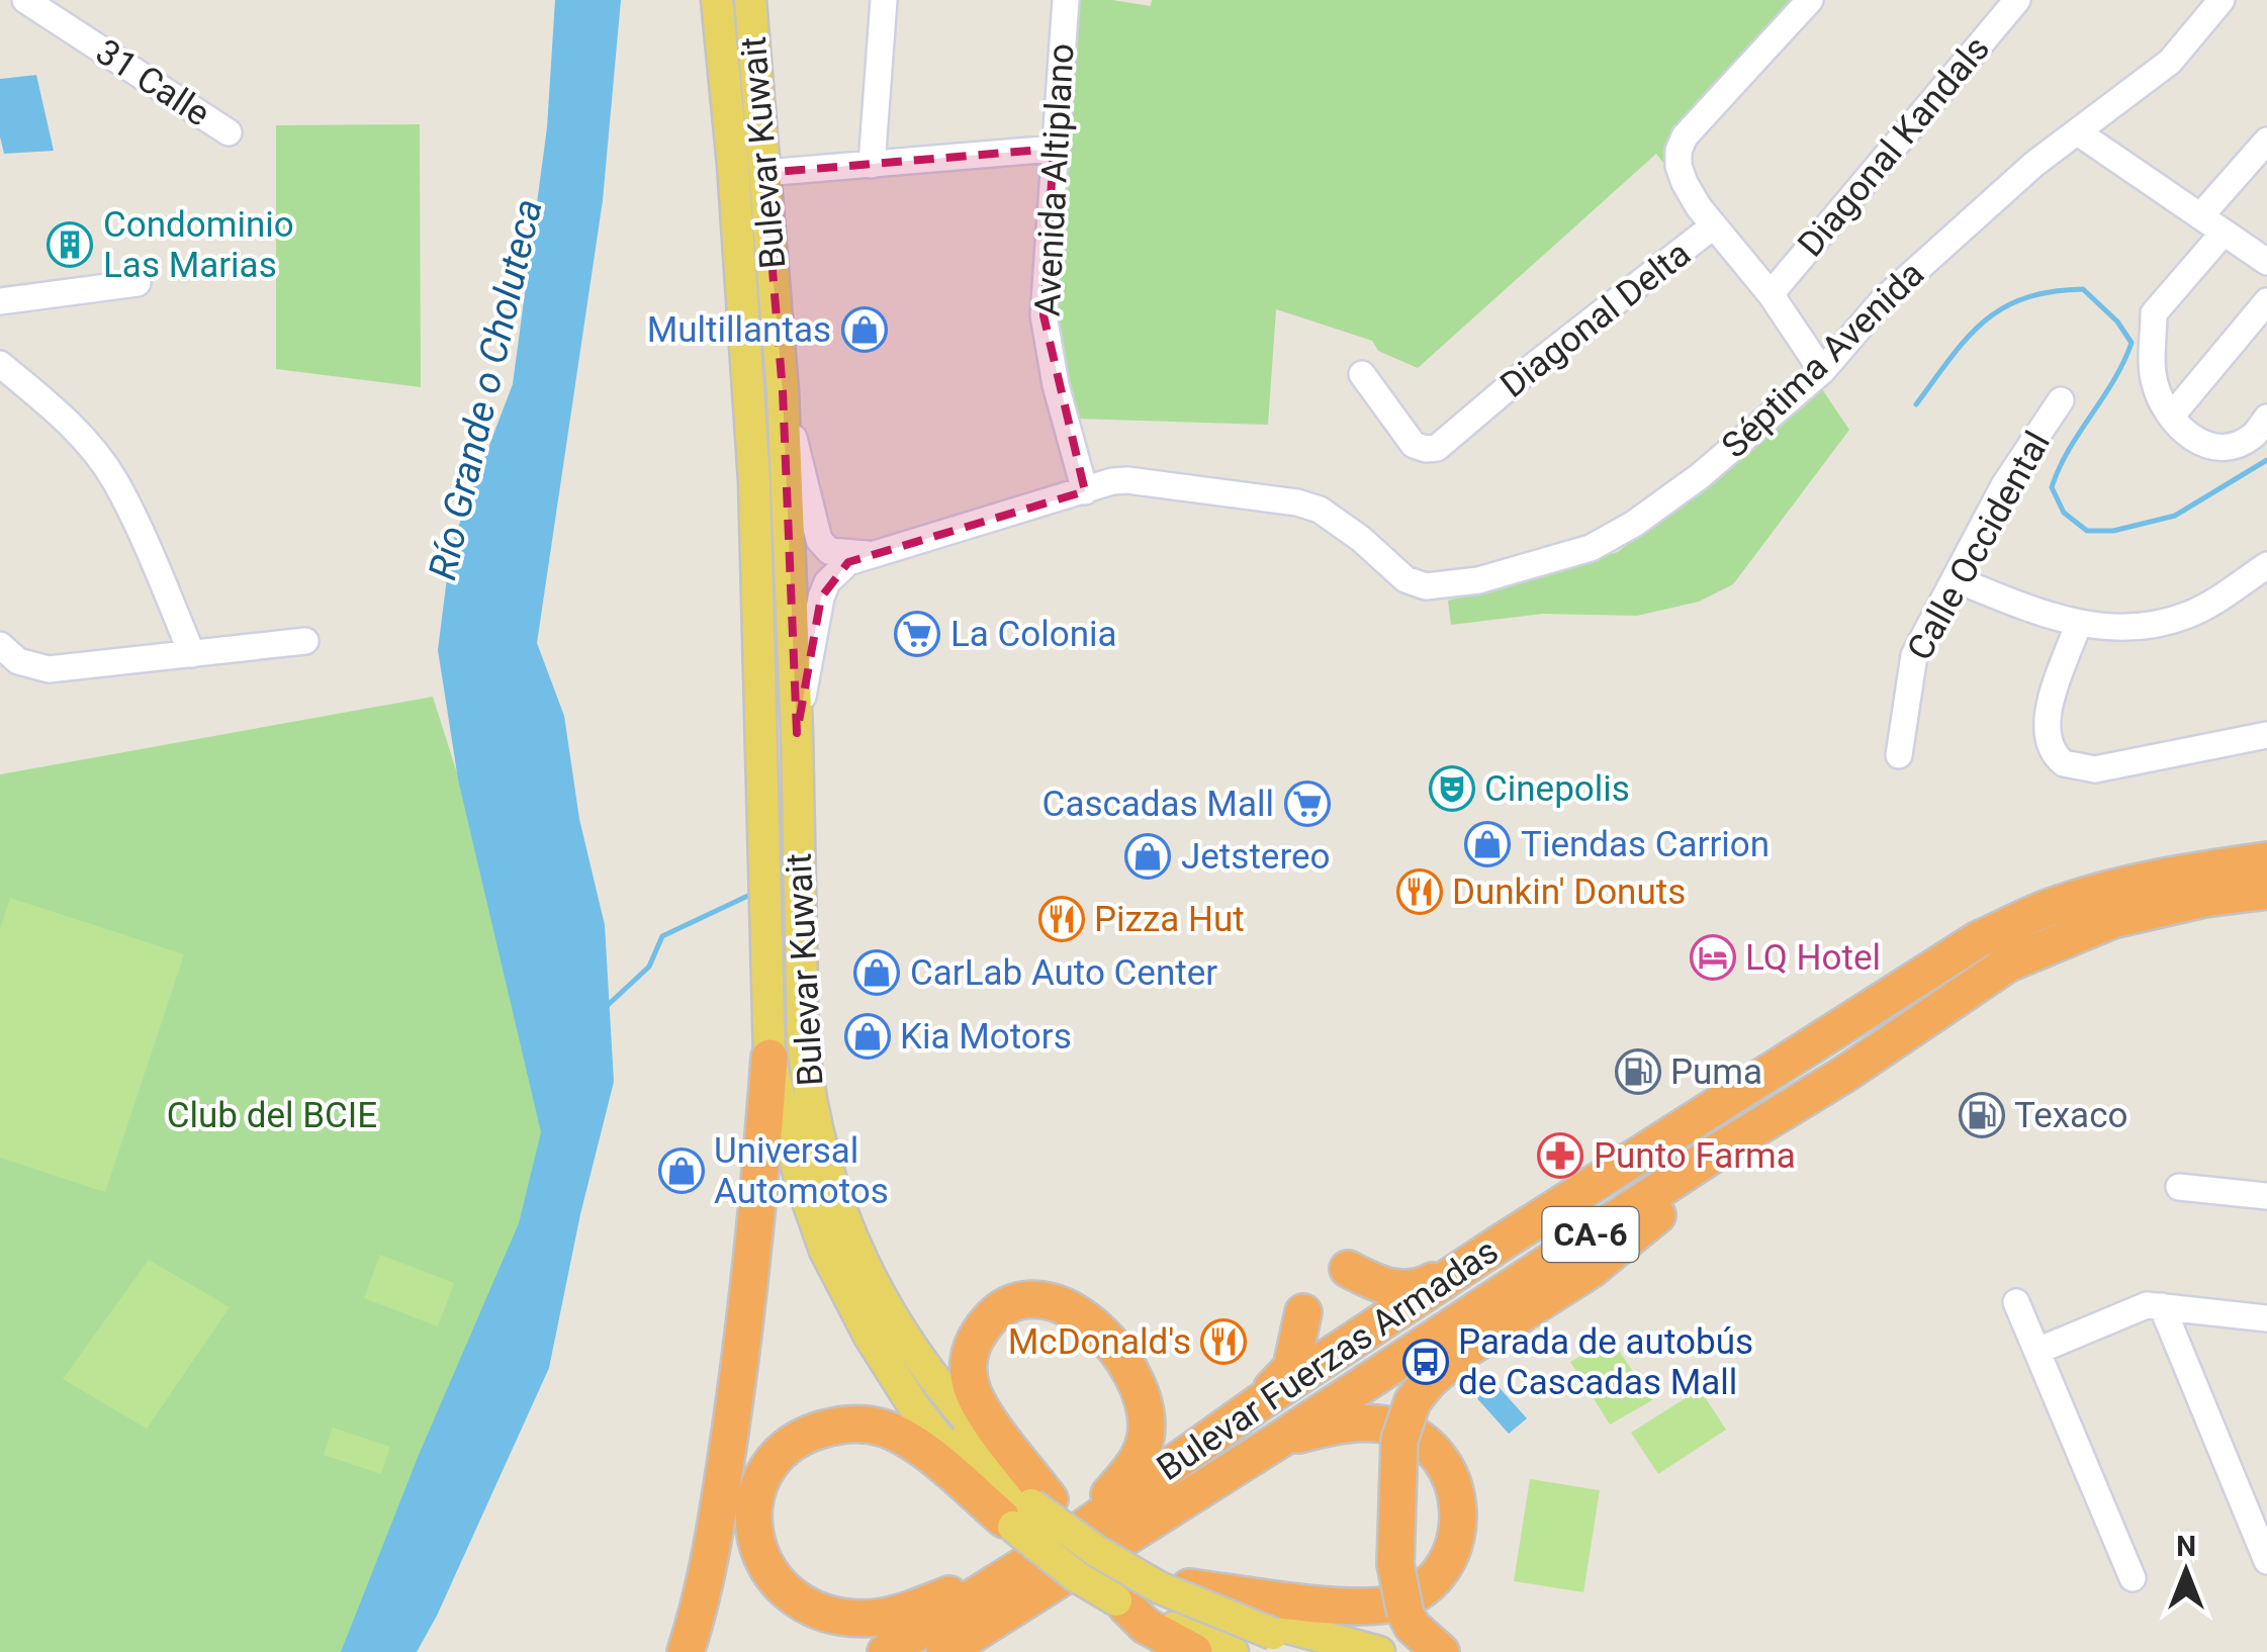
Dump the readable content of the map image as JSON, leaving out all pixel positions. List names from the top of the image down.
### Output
{
  "streets": {
    "highway": ["CA-6", "Bulevar Fuerzas Armadas"],
    "main road": ["Bulevar Kuwait"],
    "street": [
      "31 Calle",
      "Diagonal Kandals",
      "Avenida Altiplano",
      "Diagonal Delta",
      "Séptima Avenida",
      "Calle Occidental"
    ]
  },
  "crossings": [
    ["Bulevar Kuwait", "Bulevar Fuerzas Armadas"],
    ["Avenida Altiplano", "Séptima Avenida"]
  ],
  "water": ["Río Grande o Choluteca"],
  "parks": ["Club del BCIE"],
  "places": {
    "building": ["Condominio Las Marias"],
    "shop": [
      "Multillantas",
      "Tiendas Carrion",
      "Jetstereo",
      "CarLab Auto Center",
      "Kia Motors",
      "Universal Automotos"
    ],
    "supermarket": ["La Colonia", "Cascadas Mall"],
    "theatre": ["Cinepolis"],
    "restaurant": ["Dunkin' Donuts", "Pizza Hut", "McDonald's"],
    "hotel": ["LQ Hotel"],
    "fuel station": ["Puma", "Texaco"],
    "pharmacy": ["Punto Farma"],
    "bus stop": ["Parada de autobús de Cascadas Mall"]
  },
  "north": "top"
}
